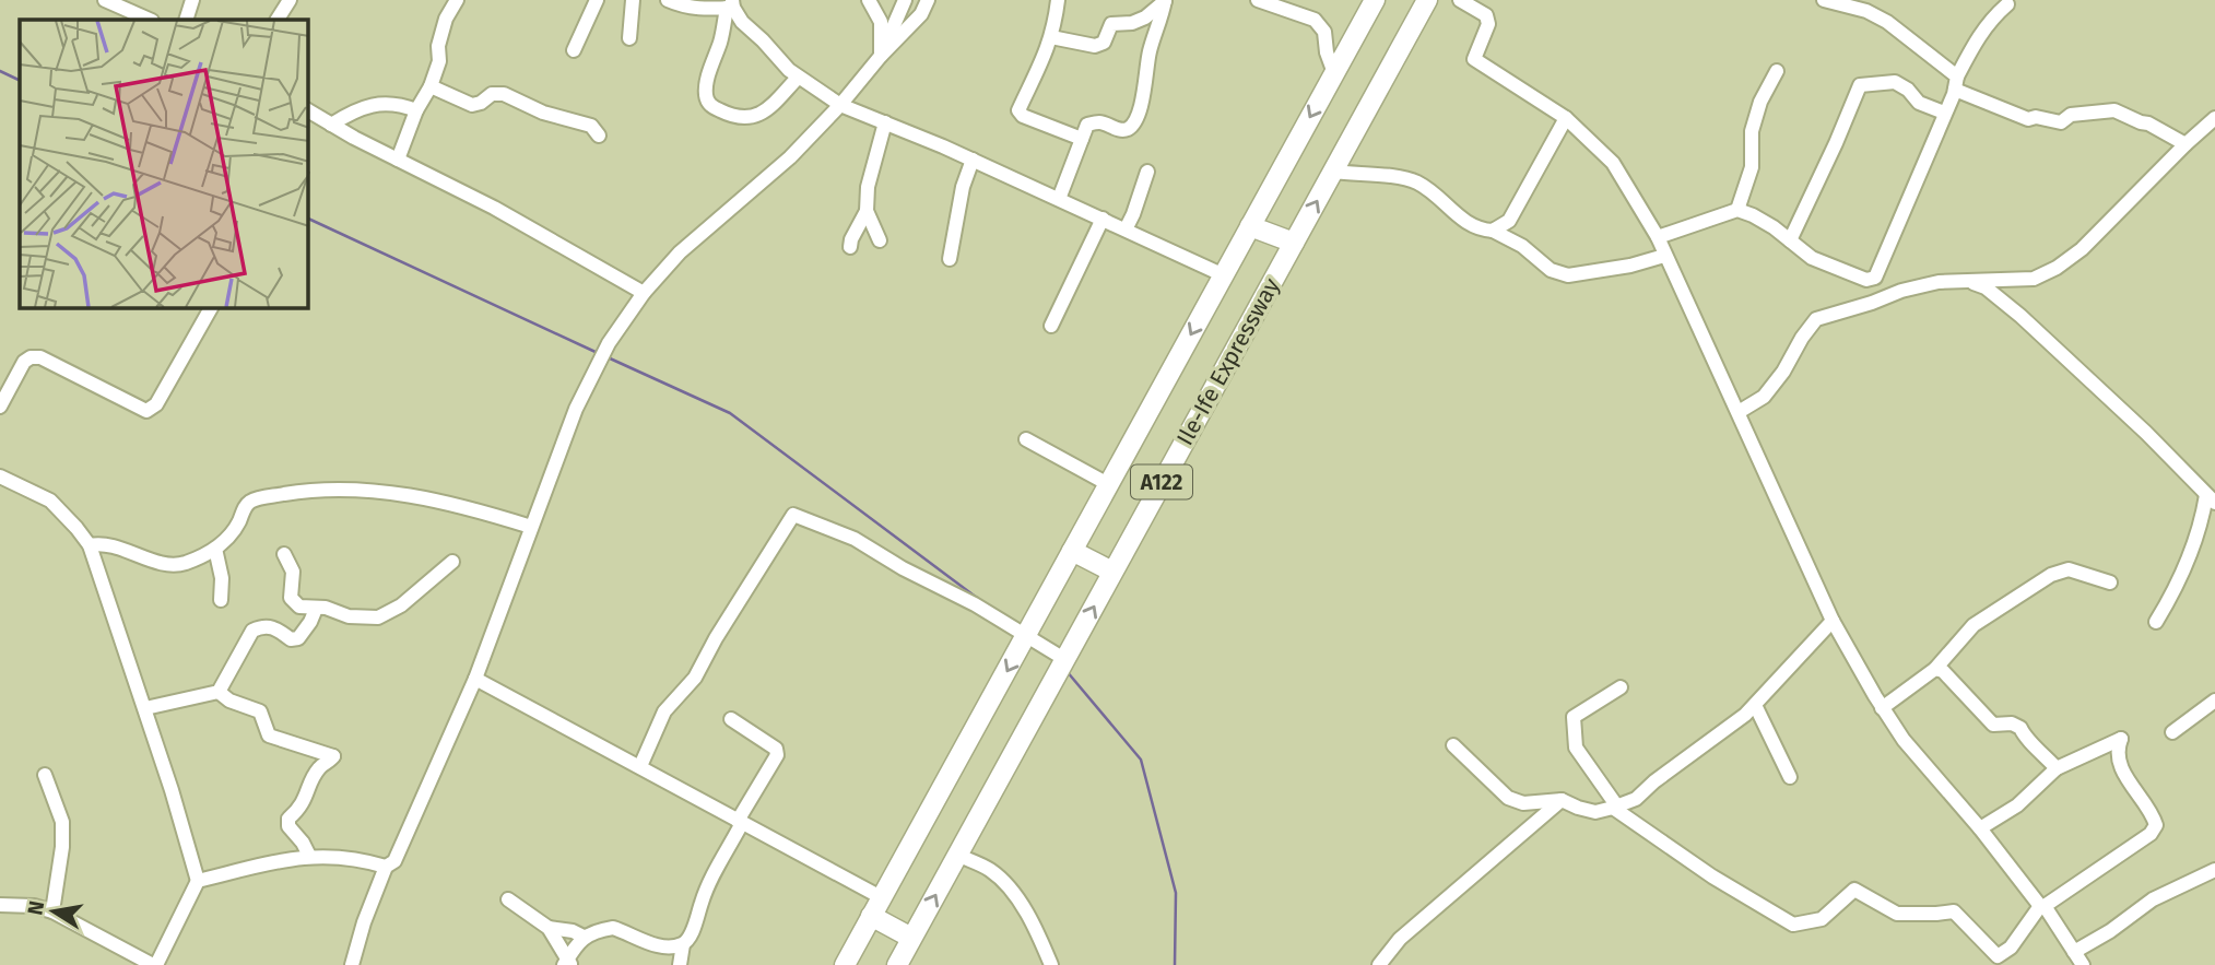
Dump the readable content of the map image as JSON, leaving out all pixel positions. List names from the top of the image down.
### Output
{
  "streets": {
    "highway": ["Ile-Ife Expressway", "A122"]
  },
  "north": "left"
}
